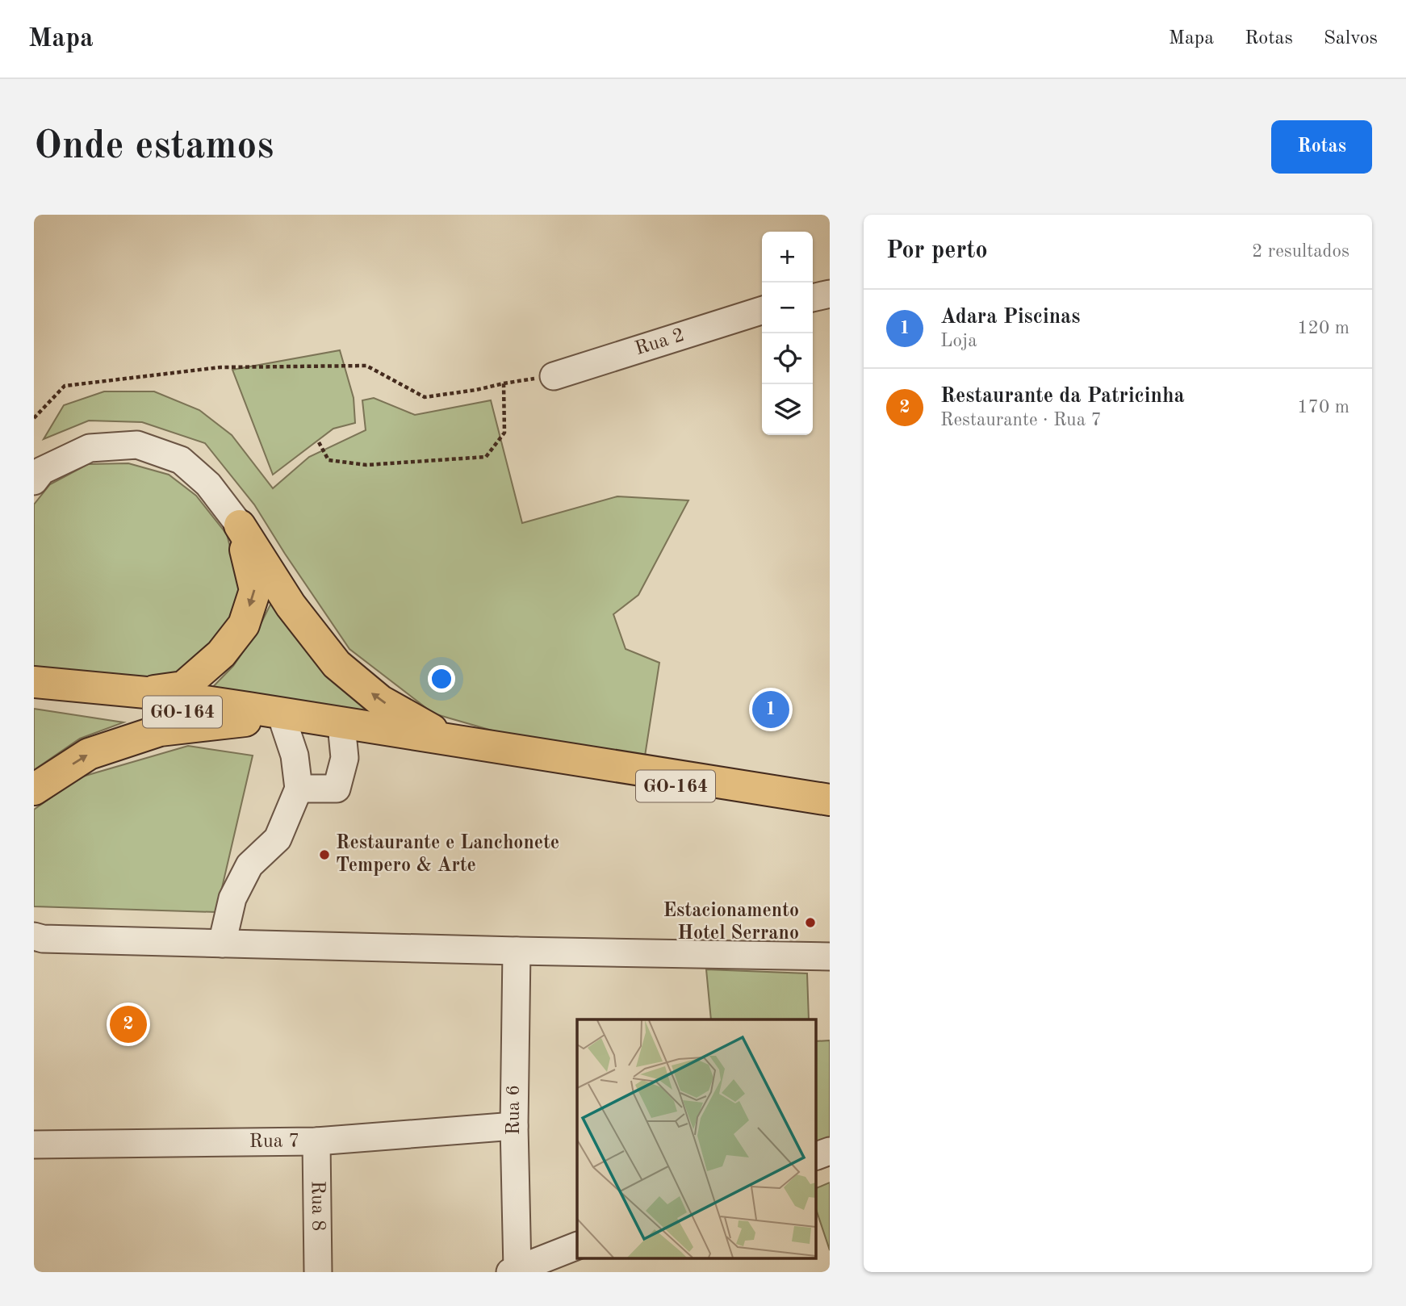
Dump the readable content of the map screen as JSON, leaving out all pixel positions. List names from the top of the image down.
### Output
{
  "streets": {
    "main road": ["GO-164"],
    "street": [
      "Rua 2",
      "Rua 6",
      "Rua 7",
      "Rua 8"
    ]
  },
  "crossings": [
    ["Rua 6", "Rua 7"],
    ["Rua 7", "Rua 8"]
  ],
  "places": ["Restaurante e Lanchonete Tempero & Arte", "Estacionamento Hotel Serrano"],
  "page": {
    "header": "Mapa",
    "nav": ["Mapa", "Rotas", "Salvos"],
    "buttons": "Rotas",
    "title": "Onde estamos",
    "heading": ["Por perto", "2 resultados"],
    "map_buttons": ["+", "−"],
    "list": [
      {
        "mark": "1",
        "name": "Adara Piscinas",
        "note": "Loja",
        "value": "120 m"
      },
      {
        "mark": "2",
        "name": "Restaurante da Patricinha",
        "note": "Restaurante · Rua 7",
        "value": "170 m"
      }
    ],
    "pins": ["1", "2"]
  }
}
